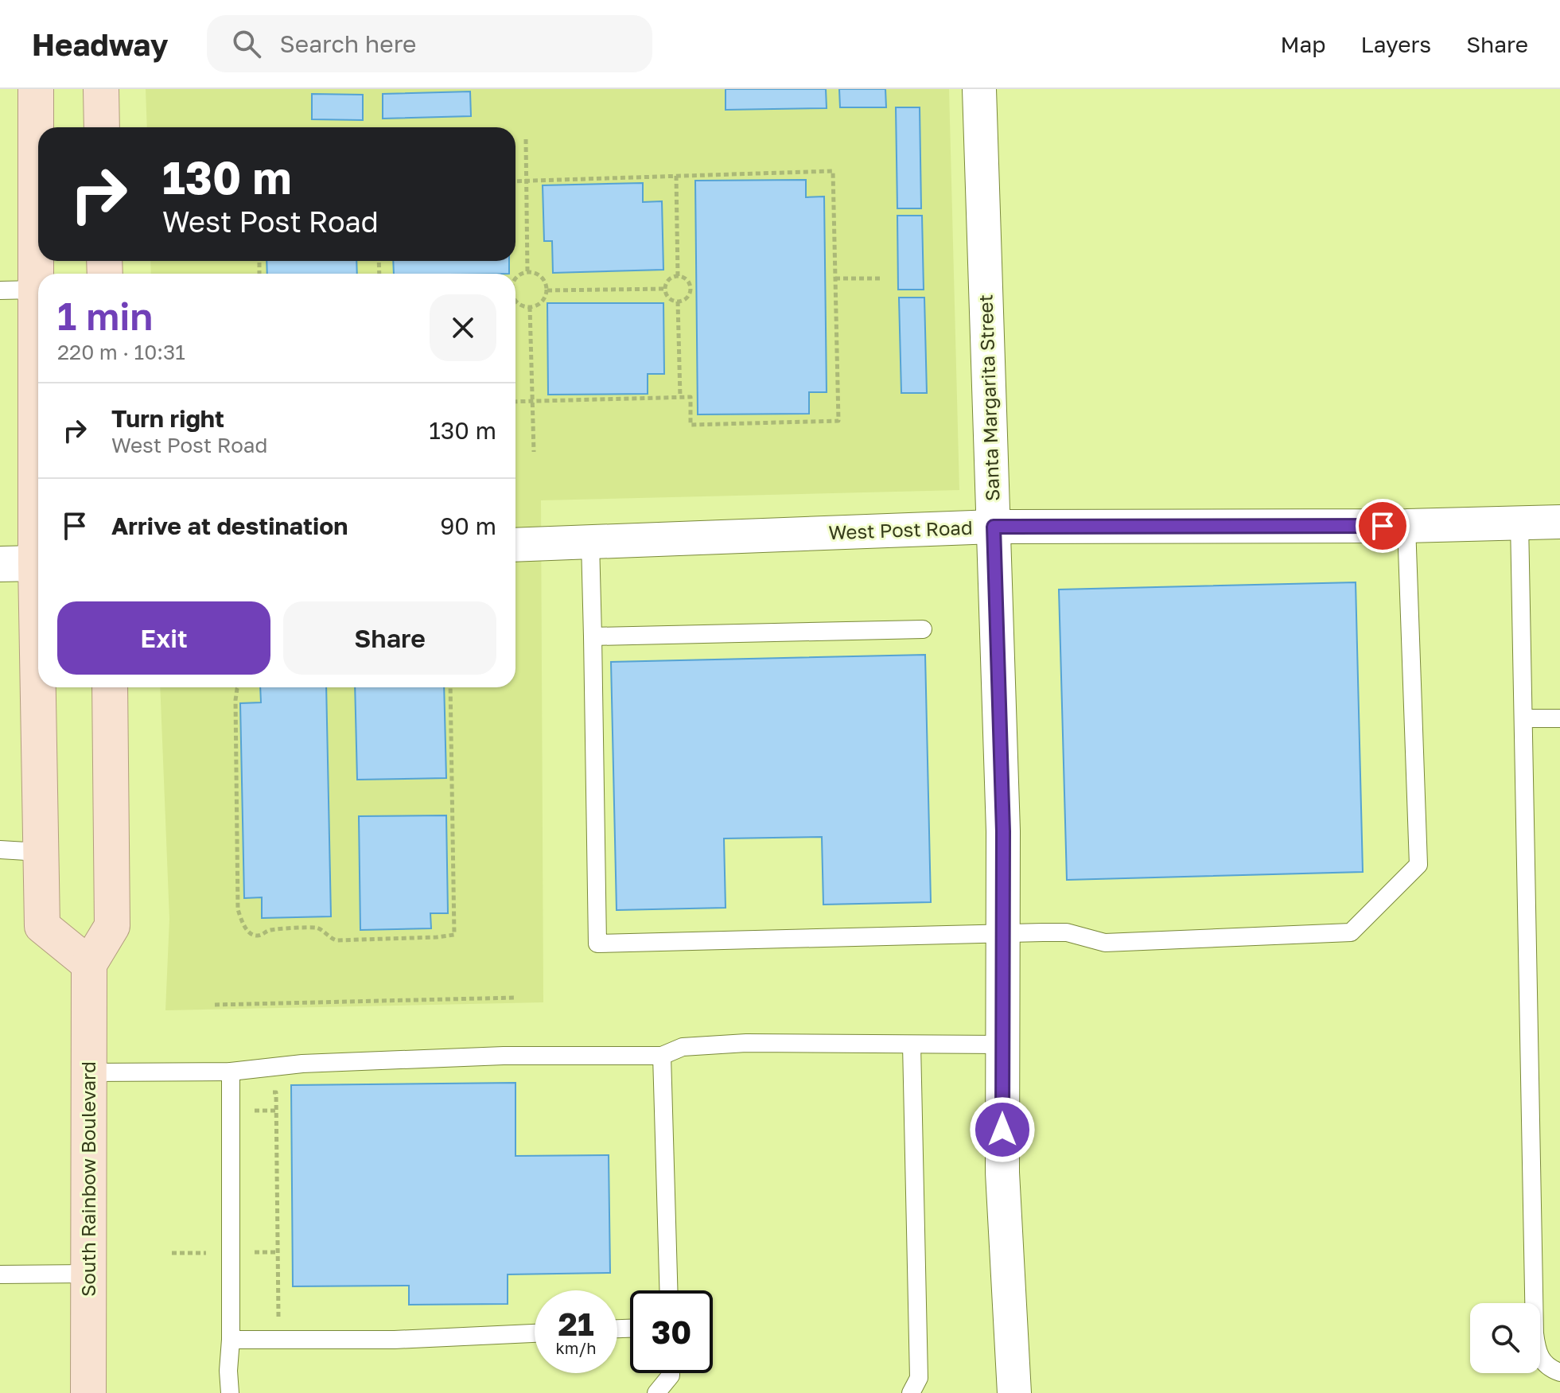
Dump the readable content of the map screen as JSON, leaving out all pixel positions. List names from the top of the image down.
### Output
{
  "streets": {
    "main road": ["South Rainbow Boulevard"],
    "street": ["Santa Margarita Street", "West Post Road"]
  },
  "crossings": [
    ["Santa Margarita Street", "West Post Road"]
  ],
  "page": {
    "header": "Headway",
    "search": "Search here",
    "nav": ["Map", "Layers", "Share"],
    "turn": ["130 m", "West Post Road"],
    "heading": ["1 min", "220 m · 10:31"],
    "list": [
      {
        "name": "Turn right",
        "note": "West Post Road",
        "value": "130 m"
      },
      {
        "name": "Arrive at destination",
        "value": "90 m"
      }
    ],
    "buttons": ["Exit", "Share"],
    "speed": "21 km/h",
    "limit": "30"
  }
}
